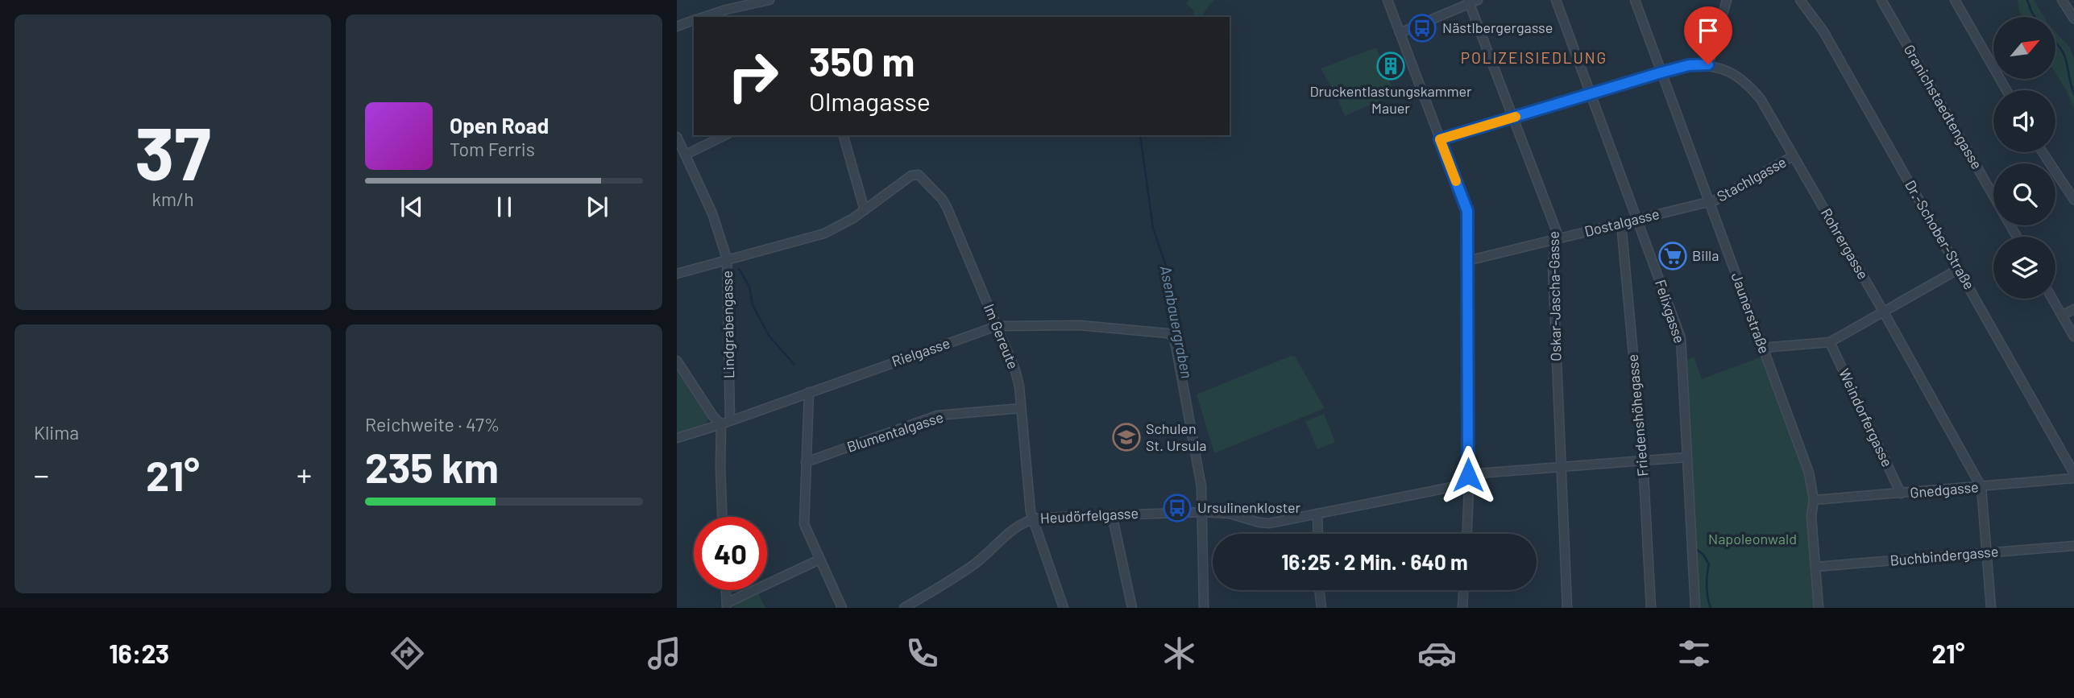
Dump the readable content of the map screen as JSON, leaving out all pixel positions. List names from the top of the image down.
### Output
{
  "streets": {
    "street": [
      "Granichstaedtengasse",
      "Stachlgasse",
      "Dostalgasse",
      "Dr.-Schober-Straße",
      "Rohrergasse",
      "Oskar-Jascha-Gasse",
      "Felixgasse",
      "Jaunerstraße",
      "Lindgrabengasse",
      "Im Gereute",
      "Rielgasse",
      "Friedenshöhegasse",
      "Weindorfergasse",
      "Blumentalgasse",
      "Gnedgasse",
      "Heudörfelgasse",
      "Buchbindergasse"
    ]
  },
  "crossings": [
    ["Stachlgasse", "Dostalgasse"],
    ["Stachlgasse", "Rohrergasse"],
    ["Stachlgasse", "Jaunerstraße"],
    ["Dostalgasse", "Oskar-Jascha-Gasse"],
    ["Dostalgasse", "Felixgasse"],
    ["Dostalgasse", "Jaunerstraße"],
    ["Dostalgasse", "Friedenshöhegasse"],
    ["Rohrergasse", "Oskar-Jascha-Gasse"],
    ["Rohrergasse", "Felixgasse"],
    ["Rohrergasse", "Jaunerstraße"],
    ["Rohrergasse", "Gnedgasse"],
    ["Oskar-Jascha-Gasse", "Heudörfelgasse"],
    ["Felixgasse", "Heudörfelgasse"],
    ["Jaunerstraße", "Gnedgasse"],
    ["Jaunerstraße", "Buchbindergasse"],
    ["Lindgrabengasse", "Rielgasse"],
    ["Im Gereute", "Rielgasse"],
    ["Im Gereute", "Blumentalgasse"],
    ["Im Gereute", "Heudörfelgasse"],
    ["Rielgasse", "Heudörfelgasse"],
    ["Friedenshöhegasse", "Heudörfelgasse"],
    ["Weindorfergasse", "Gnedgasse"]
  ],
  "districts": ["POLIZEISIEDLUNG"],
  "water": ["Asenbauergraben"],
  "parks": ["Napoleonwald"],
  "places": {
    "bus stop": ["Nästlbergergasse", "Ursulinenkloster"],
    "building": ["Druckentlastungskammer Mauer"],
    "supermarket": ["Billa"],
    "school or university": ["Schulen St. Ursula"]
  },
  "north": "top right",
  "page": {
    "tile": [
      ["37", "km/h"],
      "Klima",
      ["Reichweite · 47%", "235 km"]
    ],
    "turn": ["350 m", "Olmagasse"],
    "song": ["Open Road", "Tom Ferris"],
    "heat": ["−", "21°", "+"],
    "limit": "40",
    "trip": "16:25 · 2 Min. · 640 m",
    "tabs": ["16:23", "21°"]
  }
}
